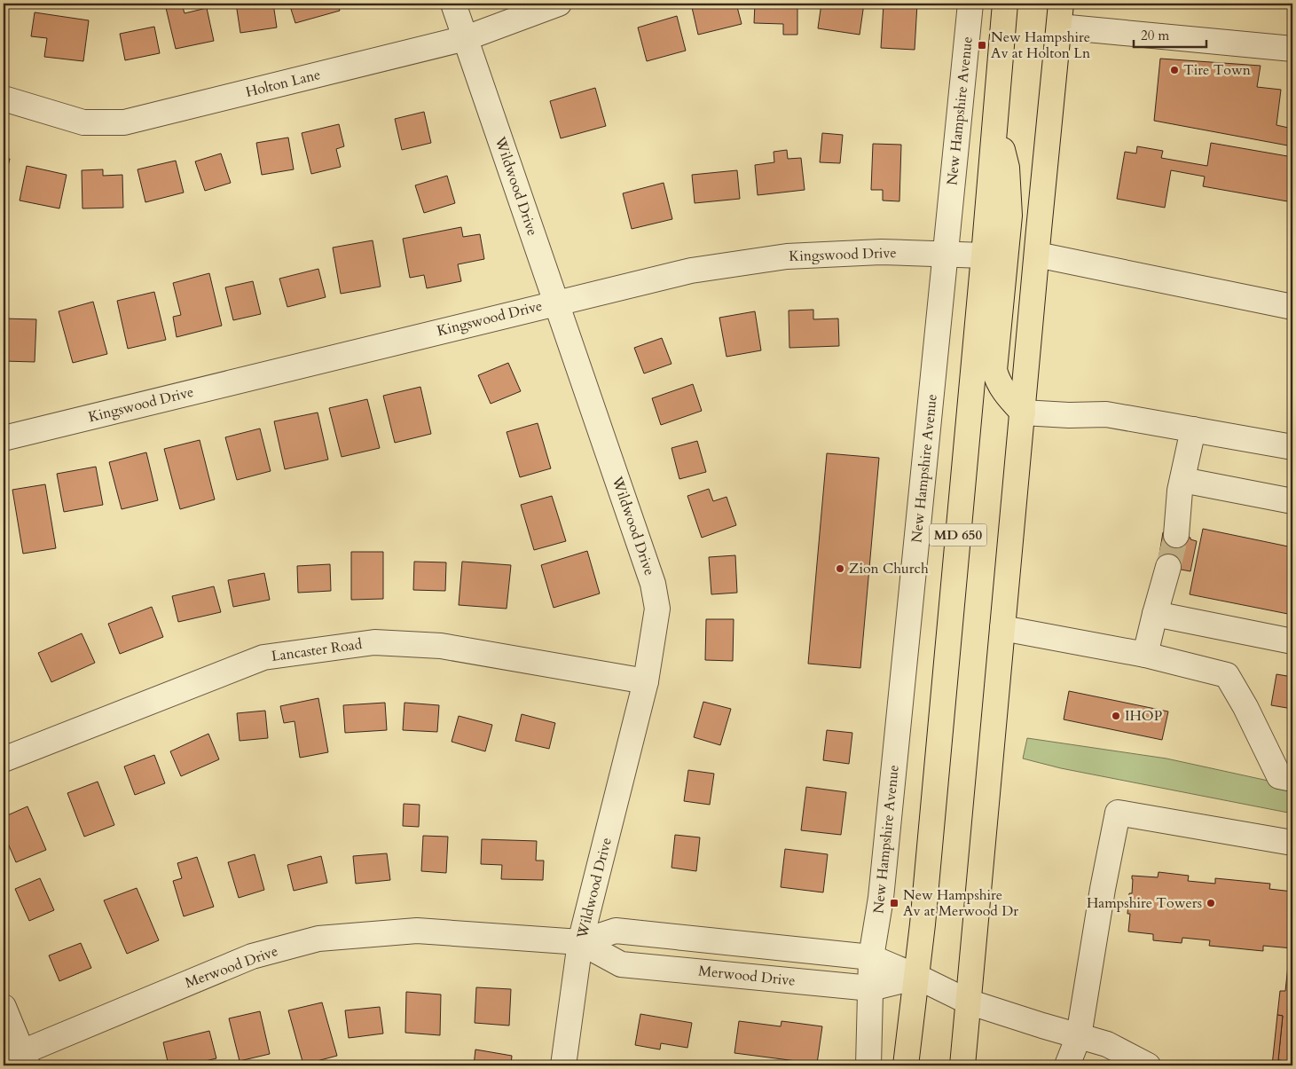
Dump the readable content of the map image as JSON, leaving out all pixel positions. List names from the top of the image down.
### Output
{
  "streets": {
    "main road": ["MD 650"],
    "street": [
      "Holton Lane",
      "New Hampshire Avenue",
      "Wildwood Drive",
      "Kingswood Drive",
      "Lancaster Road",
      "Merwood Drive"
    ]
  },
  "crossings": [
    ["Holton Lane", "Wildwood Drive"],
    ["New Hampshire Avenue", "Kingswood Drive"],
    ["New Hampshire Avenue", "Merwood Drive"],
    ["Wildwood Drive", "Kingswood Drive"],
    ["Wildwood Drive", "Lancaster Road"],
    ["Wildwood Drive", "Merwood Drive"],
    ["Kingswood Drive", "MD 650"],
    ["MD 650", "Merwood Drive"]
  ],
  "places": {
    "transit": ["New Hampshire Av at Holton Ln", "New Hampshire Av at Merwood Dr"],
    "other": [
      "Tire Town",
      "Zion Church",
      "IHOP",
      "Hampshire Towers"
    ]
  },
  "scale_bar": "20 m"
}
